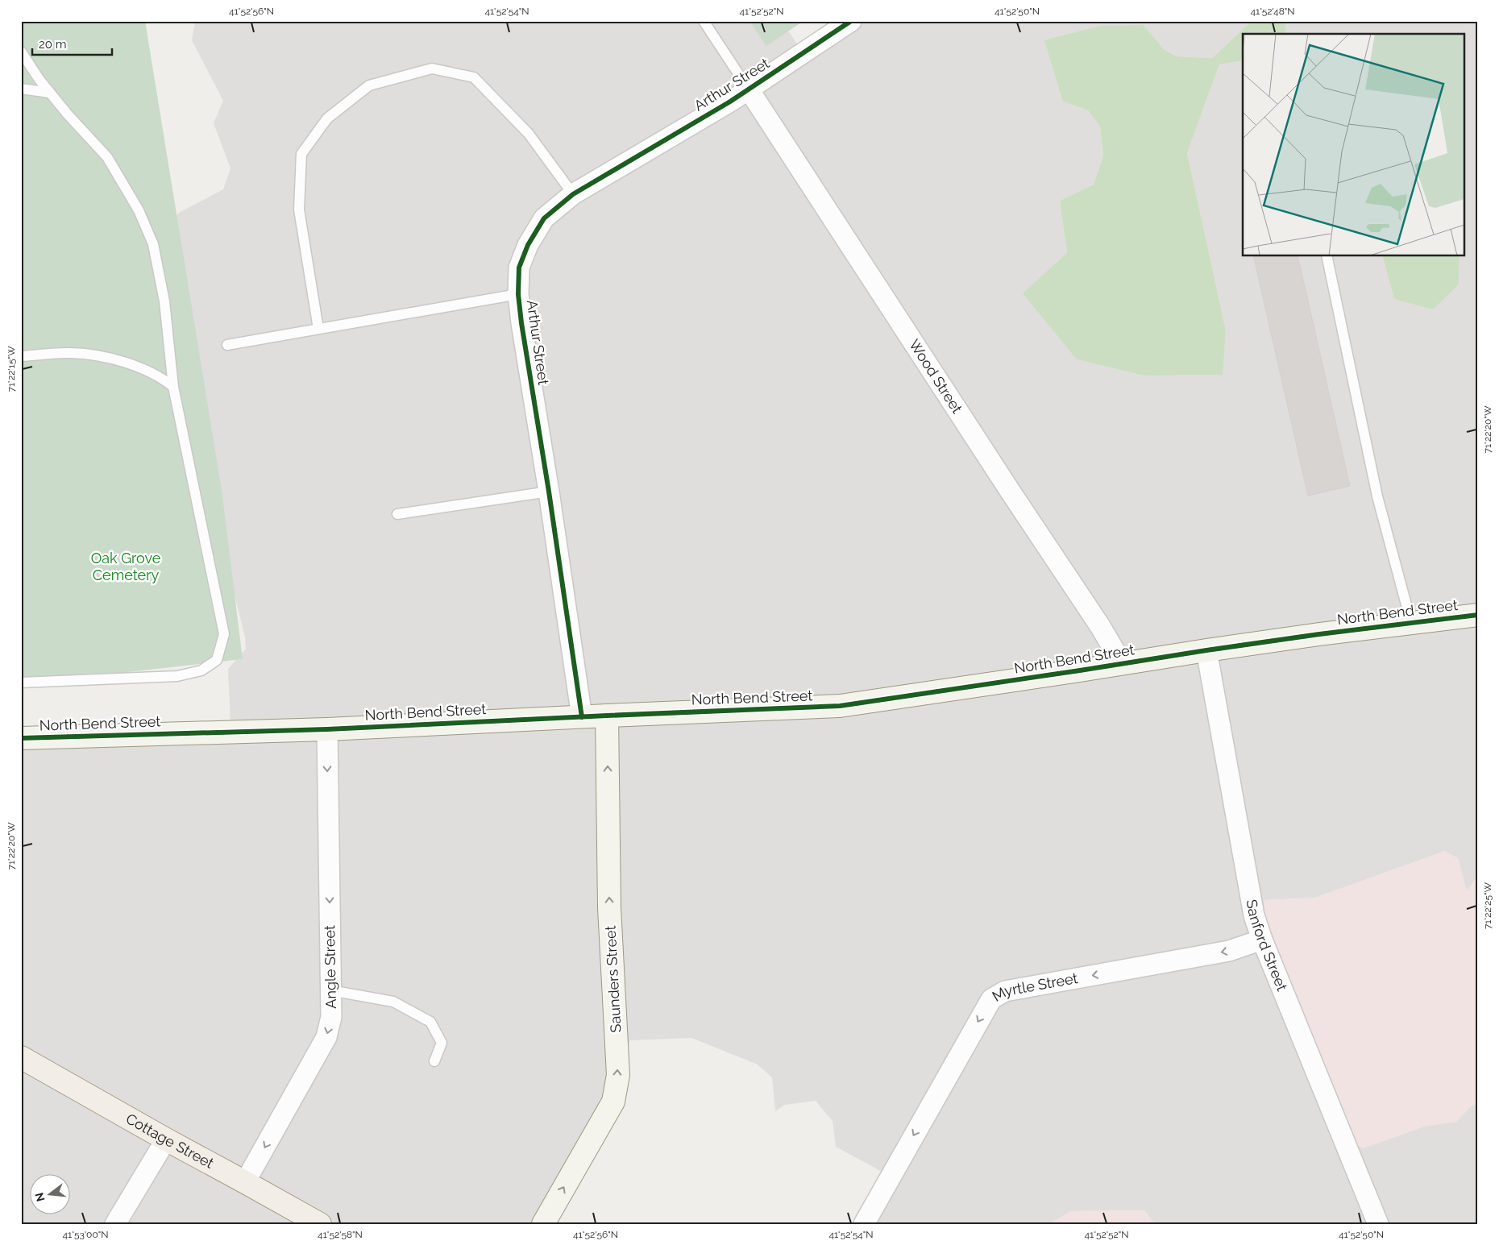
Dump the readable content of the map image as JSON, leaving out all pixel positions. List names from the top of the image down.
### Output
{
  "streets": {
    "main road": ["Cottage Street"],
    "street": [
      "Arthur Street",
      "Wood Street",
      "North Bend Street",
      "Sanford Street",
      "Angle Street",
      "Saunders Street",
      "Myrtle Street"
    ]
  },
  "crossings": [
    ["Arthur Street", "Wood Street"],
    ["Arthur Street", "North Bend Street"],
    ["Wood Street", "North Bend Street"],
    ["North Bend Street", "Sanford Street"],
    ["North Bend Street", "Angle Street"],
    ["North Bend Street", "Saunders Street"],
    ["Sanford Street", "Myrtle Street"],
    ["Angle Street", "Cottage Street"]
  ],
  "one_way": ["Angle Street", "Saunders Street", "Myrtle Street"],
  "parks": ["Oak Grove Cemetery"],
  "scale_bar": "20 m",
  "north": "left",
  "coordinates": [
    "41°52'56\"N",
    "41°52'54\"N",
    "41°52'52\"N",
    "41°52'50\"N",
    "41°52'48\"N",
    "71°22'15\"W",
    "71°22'20\"W",
    "71°22'25\"W",
    "41°53'00\"N",
    "41°52'58\"N"
  ]
}
